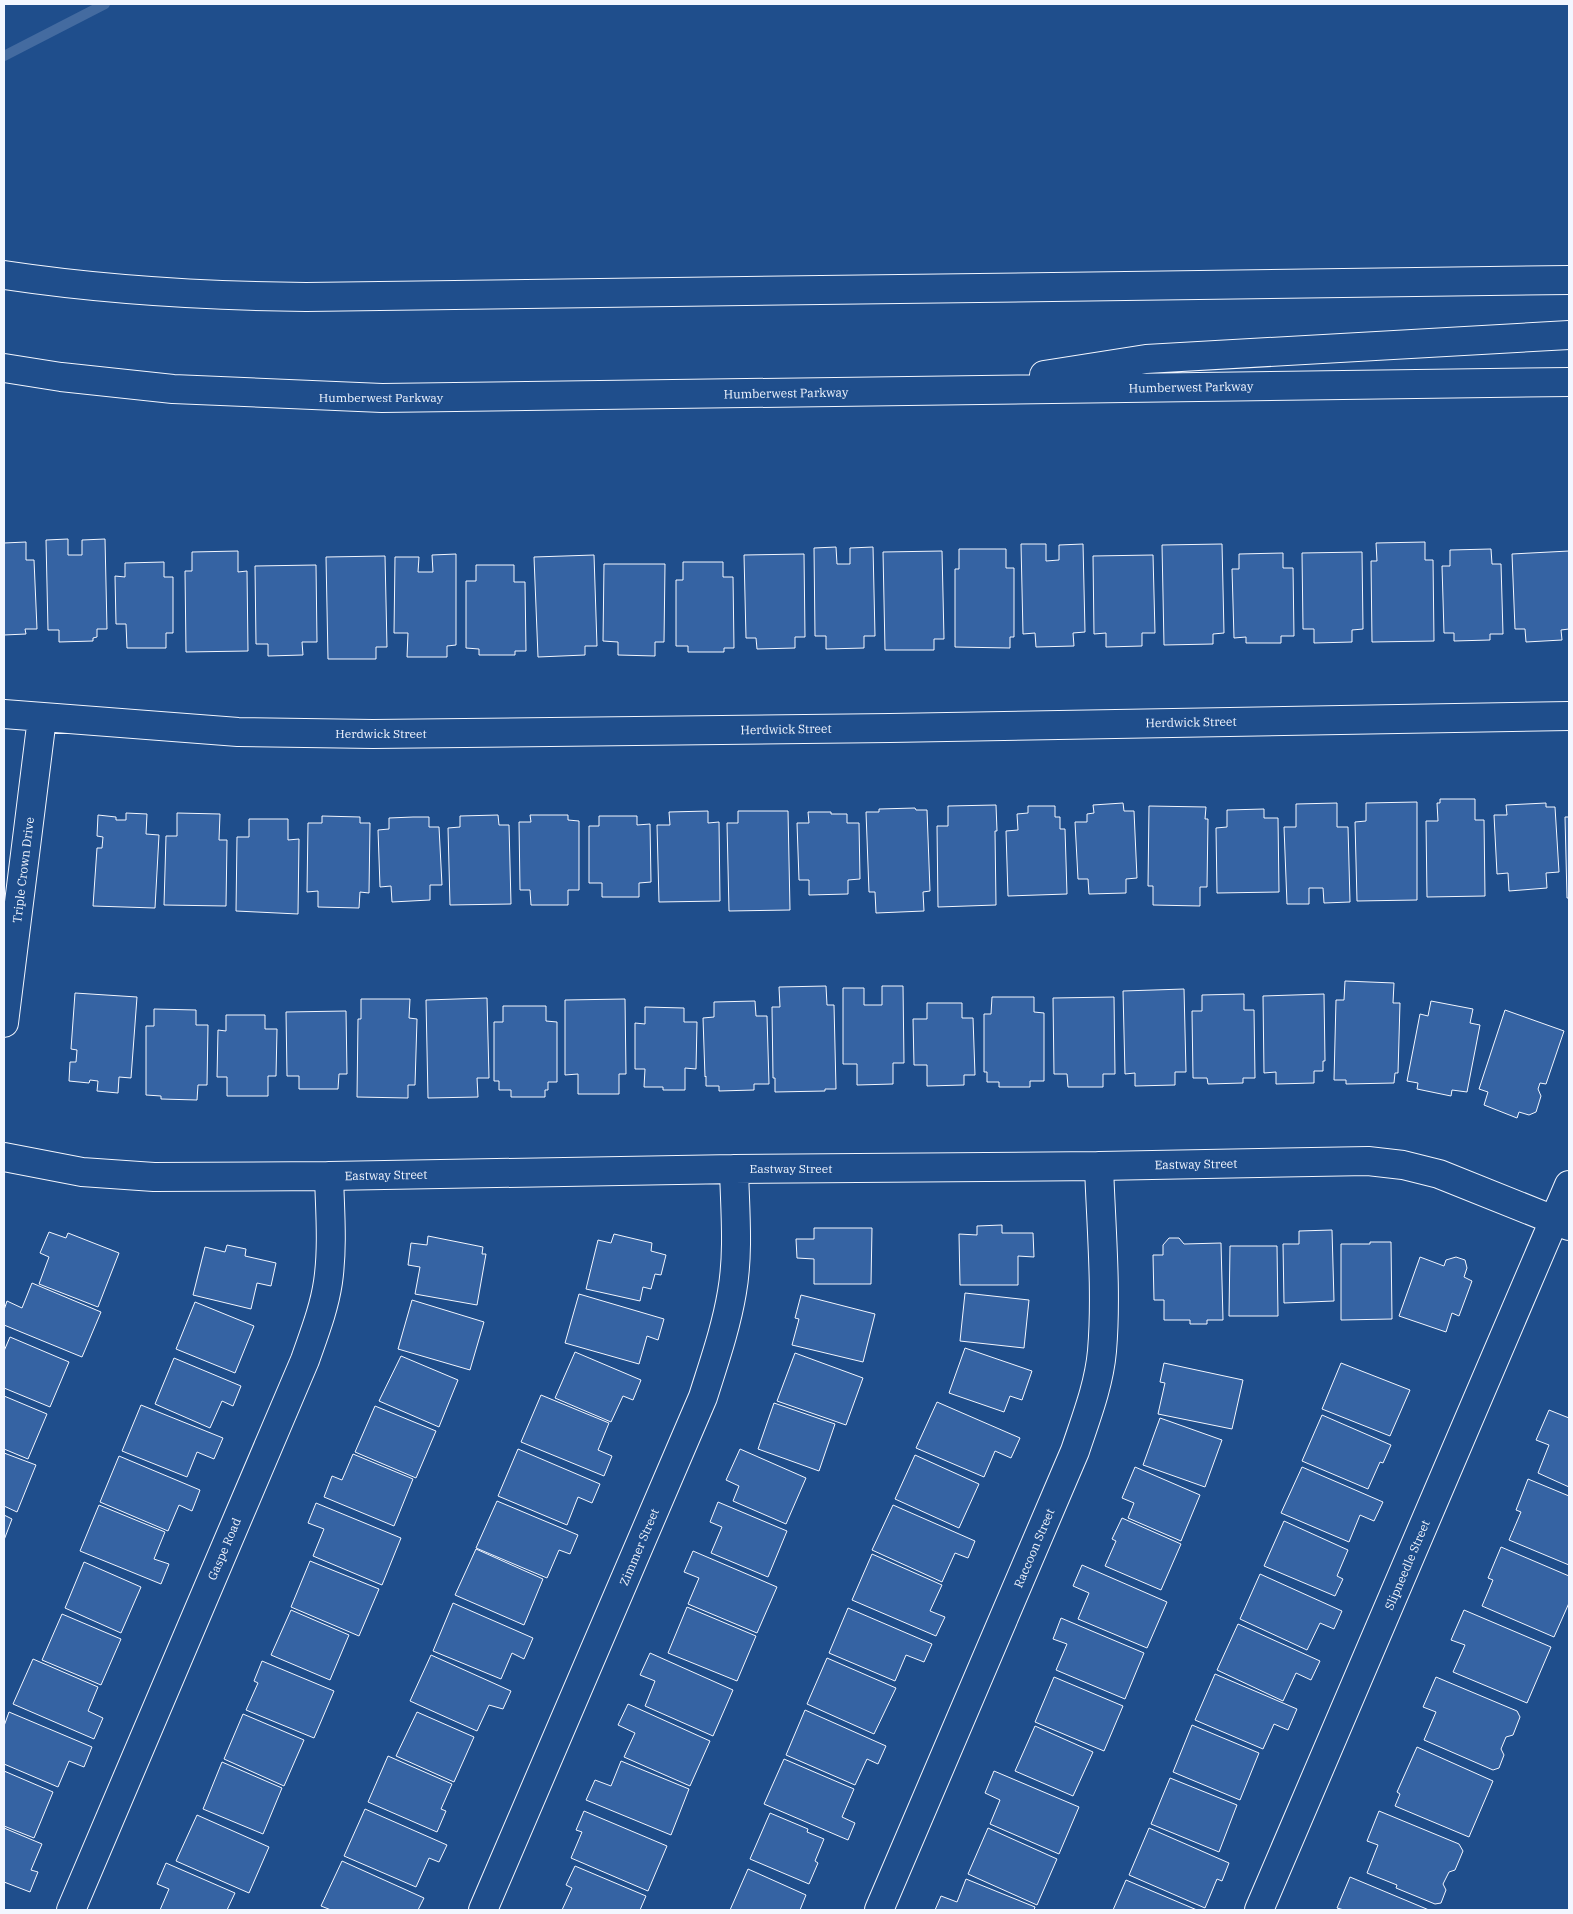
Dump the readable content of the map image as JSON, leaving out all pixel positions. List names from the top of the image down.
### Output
{
  "streets": {
    "street": [
      "Humberwest Parkway",
      "Herdwick Street",
      "Triple Crown Drive",
      "Eastway Street",
      "Zimmer Street",
      "Raccoon Street",
      "Gaspe Road",
      "Slipneedle Street"
    ]
  },
  "crossings": [
    ["Herdwick Street", "Triple Crown Drive"],
    ["Eastway Street", "Zimmer Street"],
    ["Eastway Street", "Raccoon Street"],
    ["Eastway Street", "Gaspe Road"],
    ["Eastway Street", "Slipneedle Street"]
  ]
}
